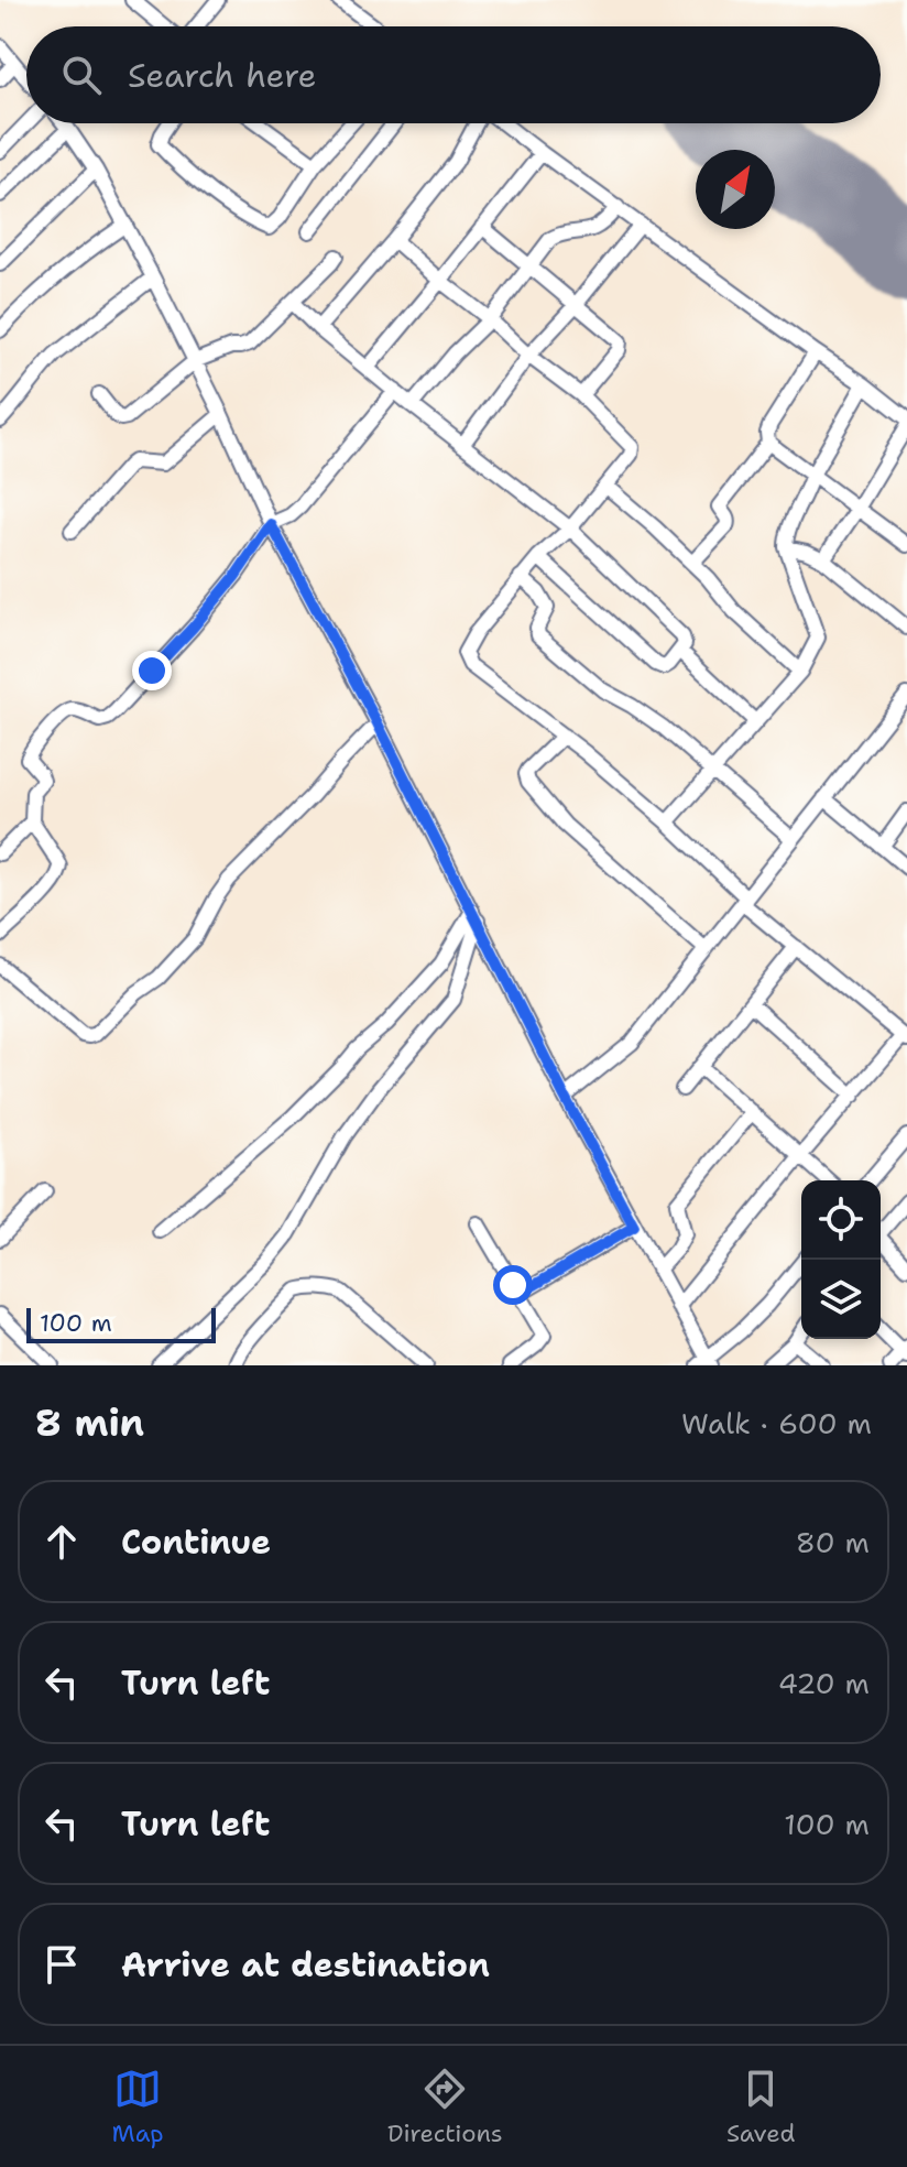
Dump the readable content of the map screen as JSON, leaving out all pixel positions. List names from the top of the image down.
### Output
{
  "scale_bar": "100 m",
  "north": "top right",
  "page": {
    "search": "Search here",
    "scale": "100 m",
    "heading": ["8 min", "Walk · 600 m"],
    "list": [
      ["Continue", "80 m"],
      ["Turn left", "420 m"],
      ["Turn left", "100 m"],
      "Arrive at destination"
    ],
    "nav": ["Map", "Directions", "Saved"]
  }
}
